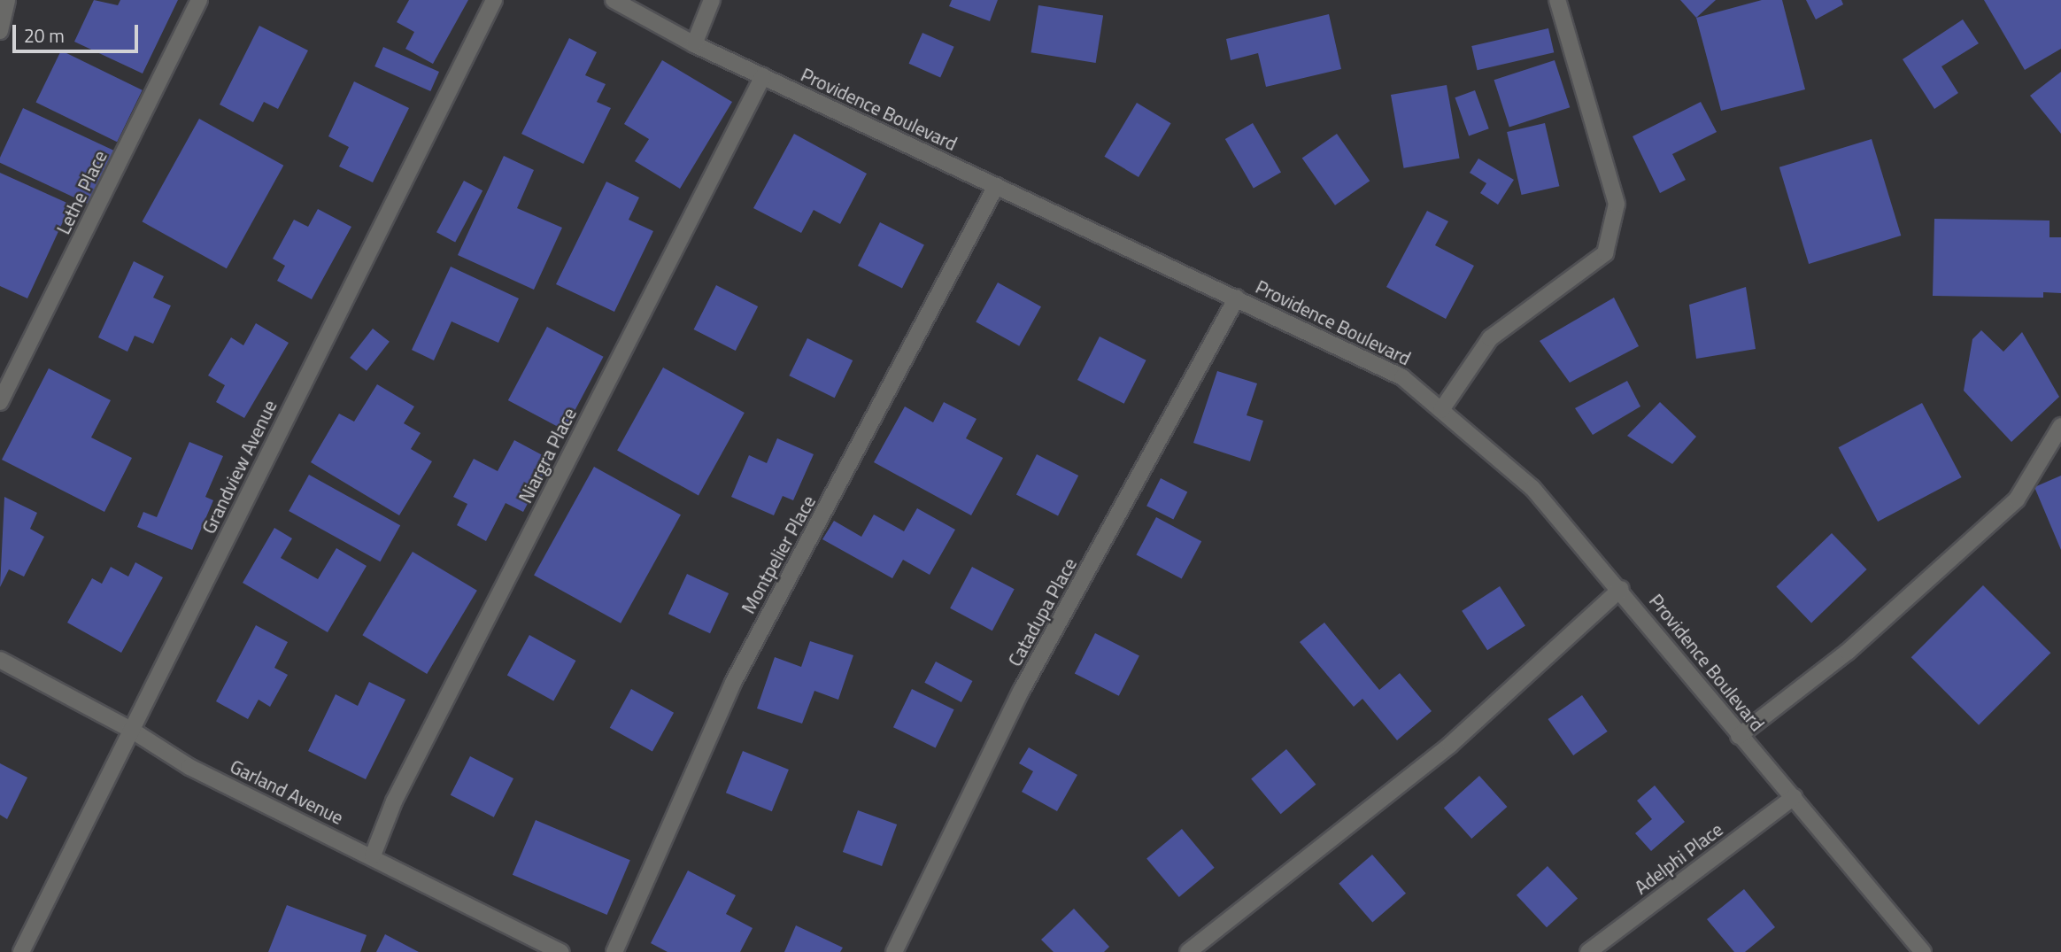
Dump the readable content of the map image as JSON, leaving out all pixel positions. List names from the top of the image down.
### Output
{
  "streets": {
    "street": [
      "Providence Boulevard",
      "Lethe Place",
      "Niargra Place",
      "Grandview Avenue",
      "Montpelier Place",
      "Catadupa Place",
      "Garland Avenue",
      "Adelphi Place"
    ]
  },
  "crossings": [
    ["Providence Boulevard", "Niargra Place"],
    ["Providence Boulevard", "Montpelier Place"],
    ["Providence Boulevard", "Catadupa Place"],
    ["Providence Boulevard", "Adelphi Place"],
    ["Niargra Place", "Garland Avenue"],
    ["Grandview Avenue", "Garland Avenue"]
  ],
  "scale_bar": "20 m"
}
